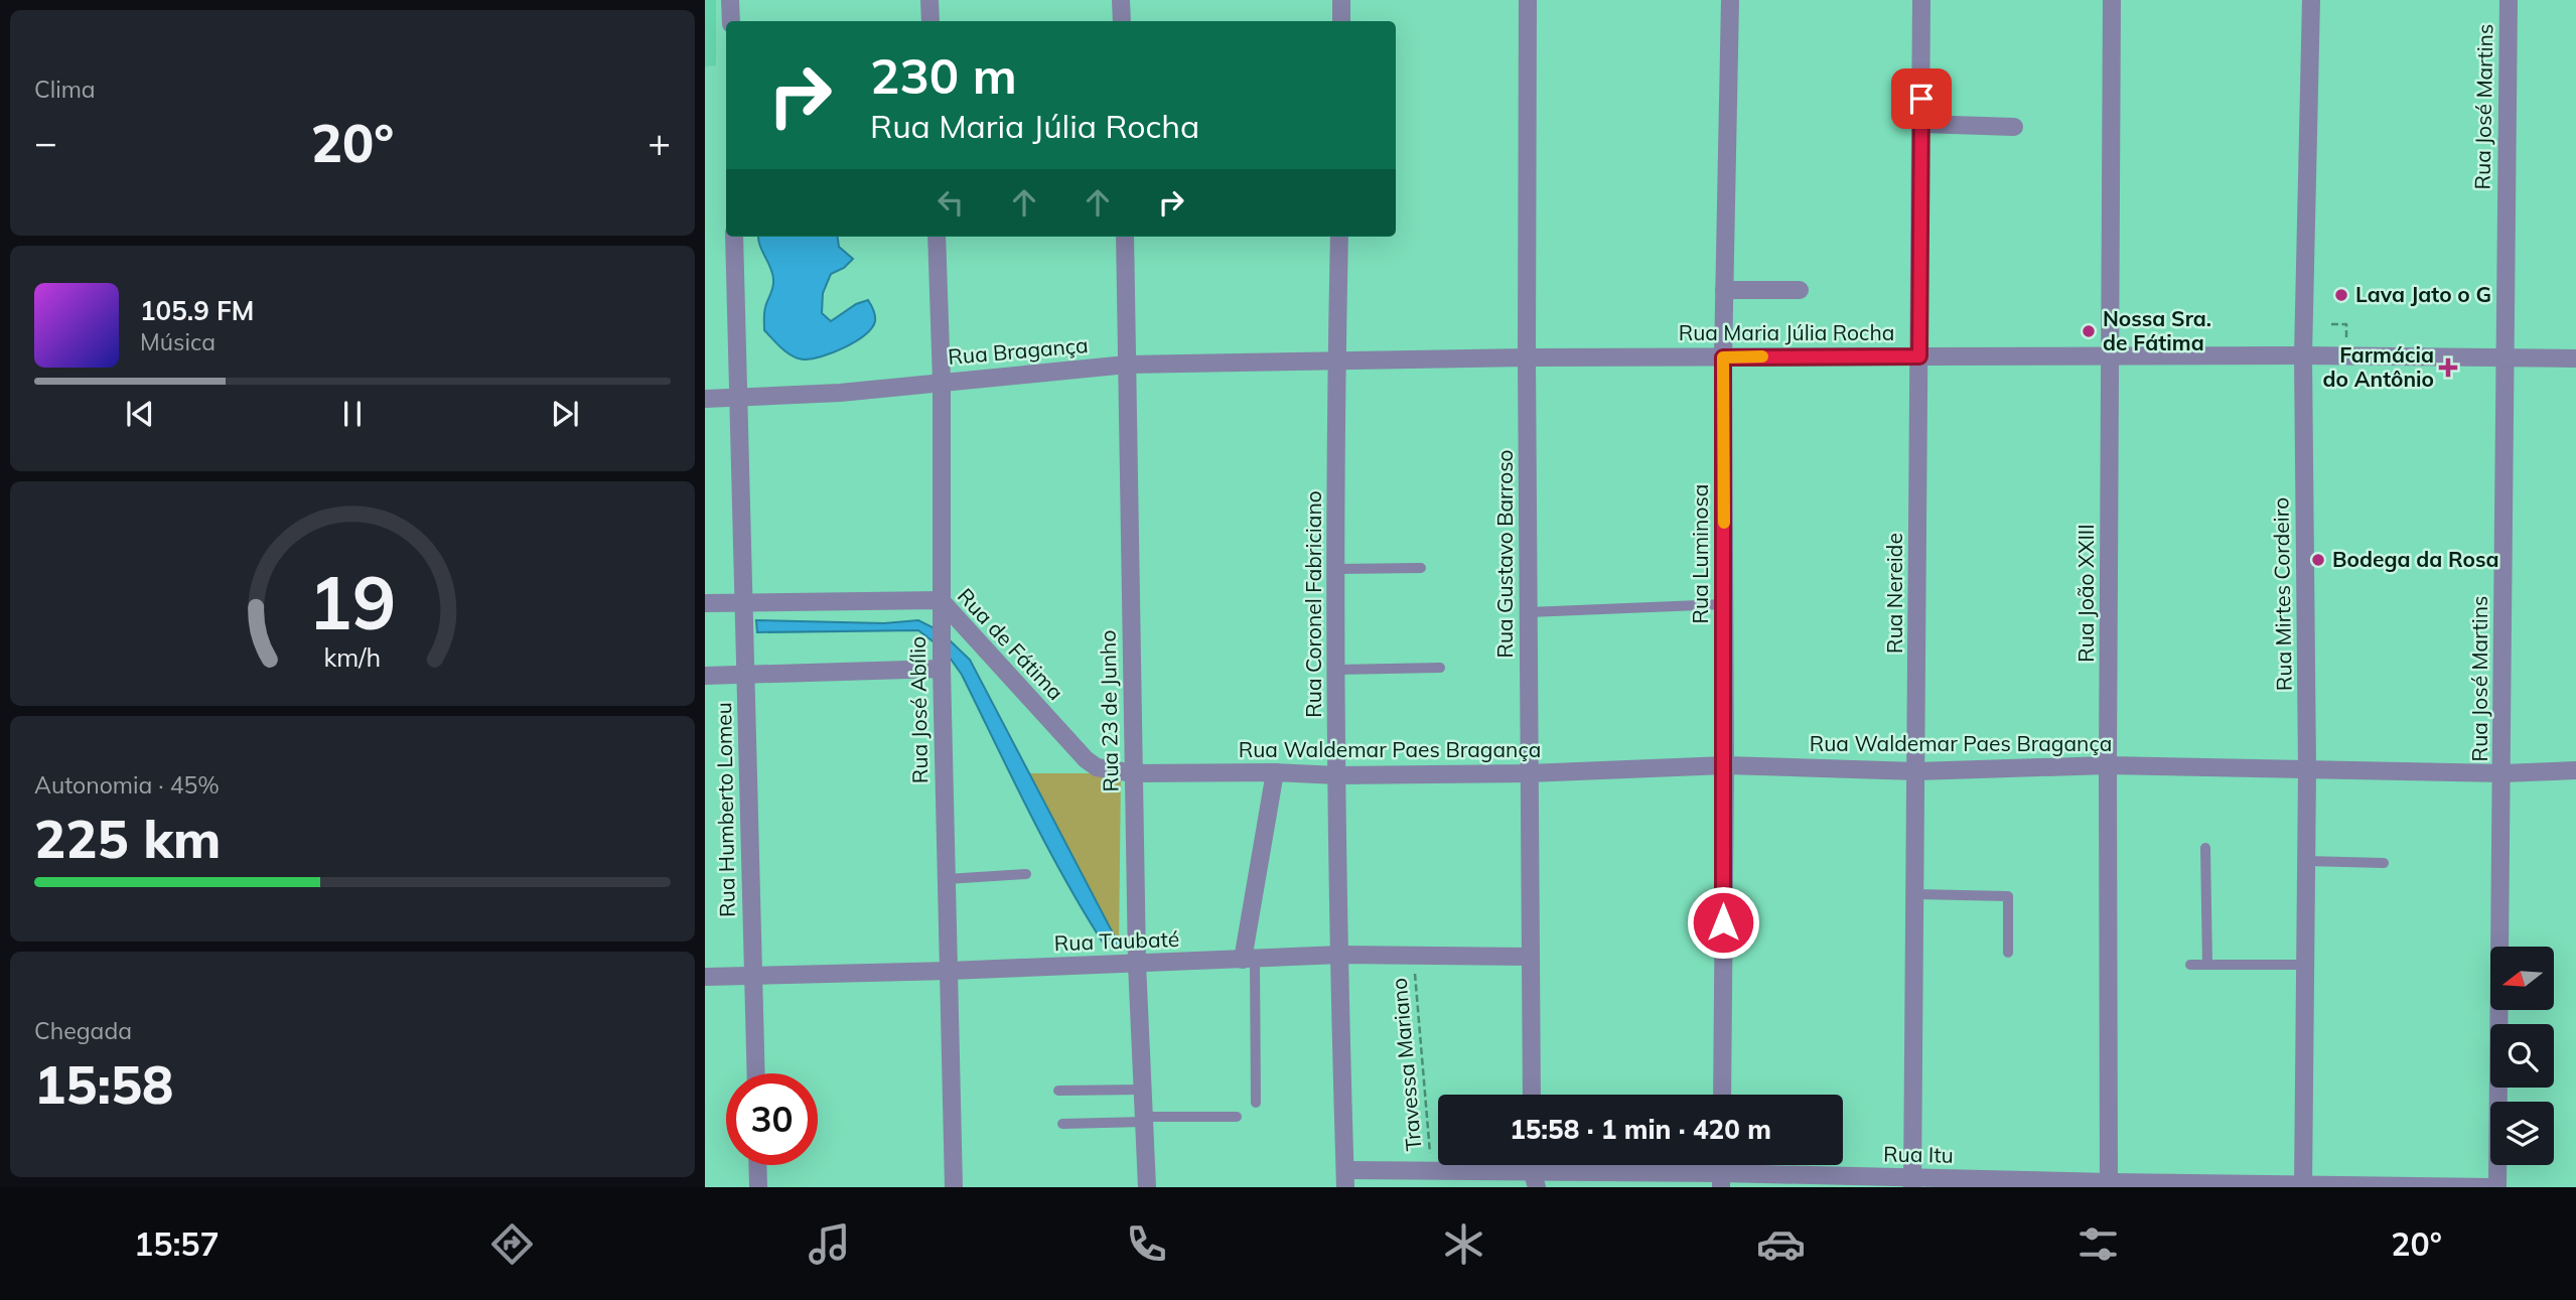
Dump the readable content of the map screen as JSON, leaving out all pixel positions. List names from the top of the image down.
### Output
{
  "streets": {
    "street": [
      "Rua José Martins",
      "Rua Maria Júlia Rocha",
      "Rua Bragança",
      "Rua Gustavo Barroso",
      "Rua Luminosa",
      "Rua Nereide",
      "Rua João XXIII",
      "Rua Mirtes Cordeiro",
      "Rua Coronel Fabriciano",
      "Rua de Fátima",
      "Rua José Abílio",
      "Rua 23 de Junho",
      "Rua Waldemar Paes Bragança",
      "Rua Humberto Lomeu",
      "Rua Taubaté",
      "Rua Itu"
    ],
    "path": ["Travessa Mariano"]
  },
  "crossings": [
    ["Rua José Martins", "Rua Maria Júlia Rocha"],
    ["Rua José Martins", "Rua Waldemar Paes Bragança"],
    ["Rua Maria Júlia Rocha", "Rua Bragança"],
    ["Rua Maria Júlia Rocha", "Rua Gustavo Barroso"],
    ["Rua Maria Júlia Rocha", "Rua Luminosa"],
    ["Rua Maria Júlia Rocha", "Rua Nereide"],
    ["Rua Maria Júlia Rocha", "Rua João XXIII"],
    ["Rua Maria Júlia Rocha", "Rua Mirtes Cordeiro"],
    ["Rua Maria Júlia Rocha", "Rua Coronel Fabriciano"],
    ["Rua Bragança", "Rua Coronel Fabriciano"],
    ["Rua Bragança", "Rua José Abílio"],
    ["Rua Bragança", "Rua 23 de Junho"],
    ["Rua Bragança", "Rua Humberto Lomeu"],
    ["Rua Gustavo Barroso", "Rua Waldemar Paes Bragança"],
    ["Rua Gustavo Barroso", "Rua Taubaté"],
    ["Rua Luminosa", "Rua Waldemar Paes Bragança"],
    ["Rua Nereide", "Rua Waldemar Paes Bragança"],
    ["Rua Nereide", "Rua Itu"],
    ["Rua João XXIII", "Rua Waldemar Paes Bragança"],
    ["Rua João XXIII", "Rua Itu"],
    ["Rua Mirtes Cordeiro", "Rua Waldemar Paes Bragança"],
    ["Rua Mirtes Cordeiro", "Rua Itu"],
    ["Rua Coronel Fabriciano", "Rua Waldemar Paes Bragança"],
    ["Rua Coronel Fabriciano", "Rua Taubaté"],
    ["Rua Coronel Fabriciano", "Rua Itu"],
    ["Rua de Fátima", "Rua José Abílio"],
    ["Rua de Fátima", "Rua 23 de Junho"],
    ["Rua de Fátima", "Rua Waldemar Paes Bragança"],
    ["Rua de Fátima", "Rua Humberto Lomeu"],
    ["Rua José Abílio", "Rua Taubaté"],
    ["Rua 23 de Junho", "Rua Waldemar Paes Bragança"],
    ["Rua 23 de Junho", "Rua Taubaté"],
    ["Rua Humberto Lomeu", "Rua Taubaté"],
    ["Rua Taubaté", "Travessa Mariano"],
    ["Travessa Mariano", "Rua Itu"]
  ],
  "places": {
    "other": ["Lava Jato o G", "Nossa Sra. de Fátima", "Bodega da Rosa"],
    "health": ["Farmácia do Antônio"]
  },
  "north": "left",
  "page": {
    "tile": [
      "Clima",
      ["Autonomia · 45%", "225 km"],
      ["Chegada", "15:58"]
    ],
    "turn": ["230 m", "Rua Maria Júlia Rocha"],
    "heat": ["−", "20°", "+"],
    "song": ["105.9 FM", "Música"],
    "limit": "30",
    "trip": "15:58 · 1 min · 420 m",
    "tabs": ["15:57", "20°"],
    "gauge": ["19", "km/h"]
  }
}
